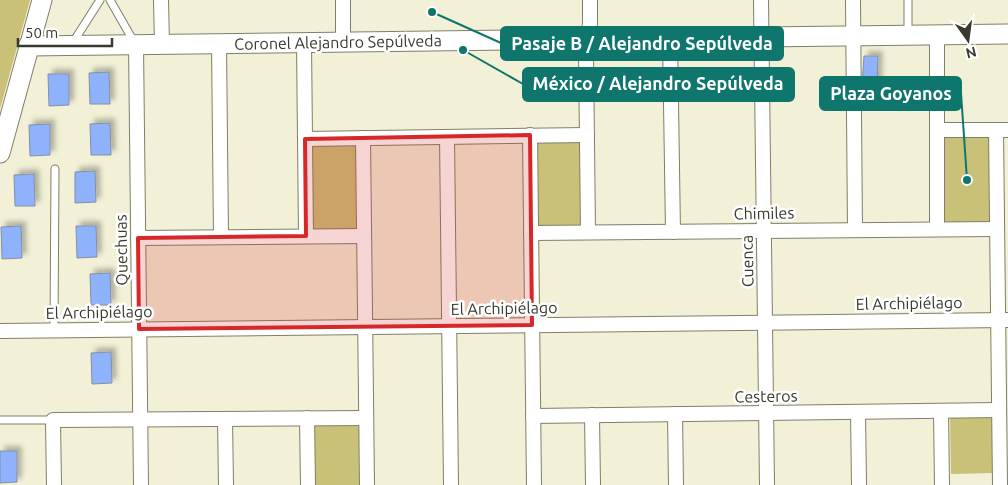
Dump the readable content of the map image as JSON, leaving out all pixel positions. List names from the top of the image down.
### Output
{
  "streets": {
    "street": [
      "Coronel Alejandro Sepúlveda",
      "Chimiles",
      "Quechuas",
      "Cuenca",
      "El Archipiélago",
      "Cesteros"
    ]
  },
  "crossings": [
    ["Coronel Alejandro Sepúlveda", "Quechuas"],
    ["Coronel Alejandro Sepúlveda", "Cuenca"],
    ["Chimiles", "Cuenca"],
    ["Quechuas", "El Archipiélago"],
    ["Cuenca", "El Archipiélago"],
    ["Cuenca", "Cesteros"]
  ],
  "places": ["Pasaje B / Alejandro Sepúlveda", "México / Alejandro Sepúlveda", "Plaza Goyanos"],
  "scale_bar": "50 m",
  "north": "bottom"
}
